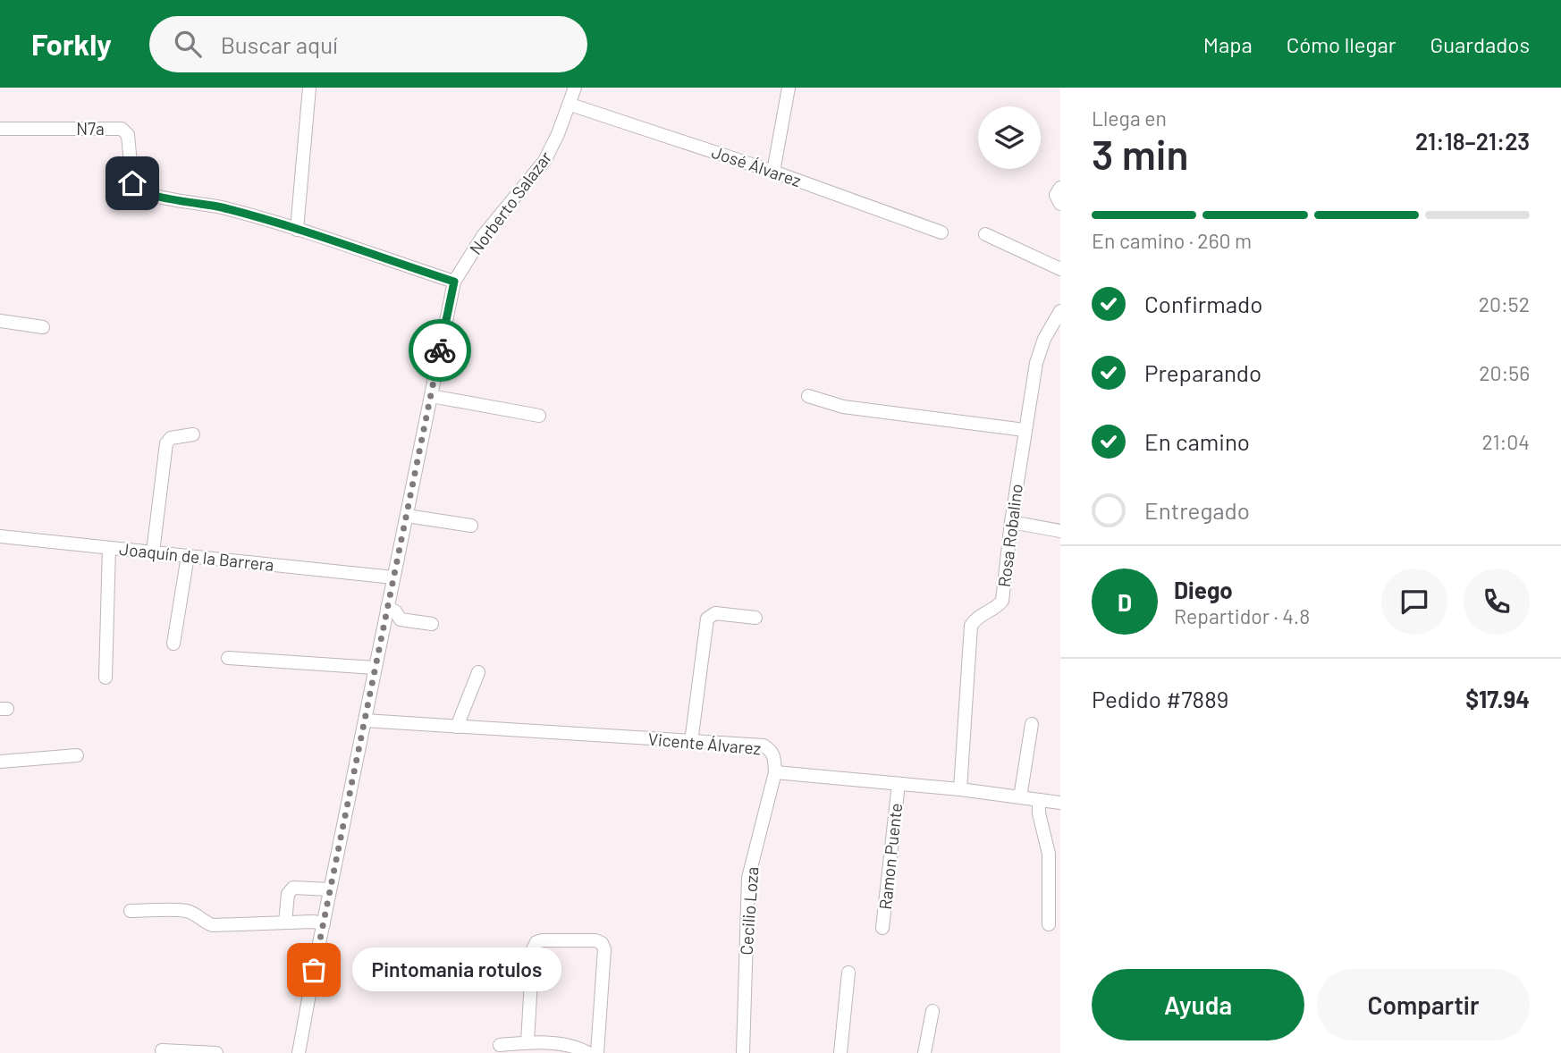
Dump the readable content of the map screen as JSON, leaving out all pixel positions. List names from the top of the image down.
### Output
{
  "streets": {
    "street": [
      "N7a",
      "José Álvarez",
      "Norberto Salazar",
      "Rosa Robalino",
      "Joaquín de la Barrera",
      "Vicente Álvarez",
      "Ramon Puente",
      "Cecilio Loza"
    ]
  },
  "crossings": [
    ["N7a", "Norberto Salazar"],
    ["José Álvarez", "Norberto Salazar"],
    ["Norberto Salazar", "Joaquín de la Barrera"],
    ["Norberto Salazar", "Vicente Álvarez"],
    ["Rosa Robalino", "Vicente Álvarez"],
    ["Vicente Álvarez", "Ramon Puente"],
    ["Vicente Álvarez", "Cecilio Loza"]
  ],
  "places": ["Pintomania rotulos"],
  "page": {
    "header": "Forkly",
    "search": "Buscar aquí",
    "nav": ["Mapa", "Cómo llegar", "Guardados"],
    "heading": ["3 min", "Llega en", "21:18–21:23"],
    "panel": [
      "Diego",
      "Repartidor · 4.8",
      "Pedido #7889",
      "$17.94"
    ],
    "bar": "En camino · 260 m",
    "list": [
      ["Confirmado", "20:52"],
      ["Preparando", "20:56"],
      ["En camino", "21:04"],
      "Entregado"
    ],
    "round": "D",
    "bubble": "Pintomania rotulos",
    "buttons": ["Ayuda", "Compartir"]
  }
}
